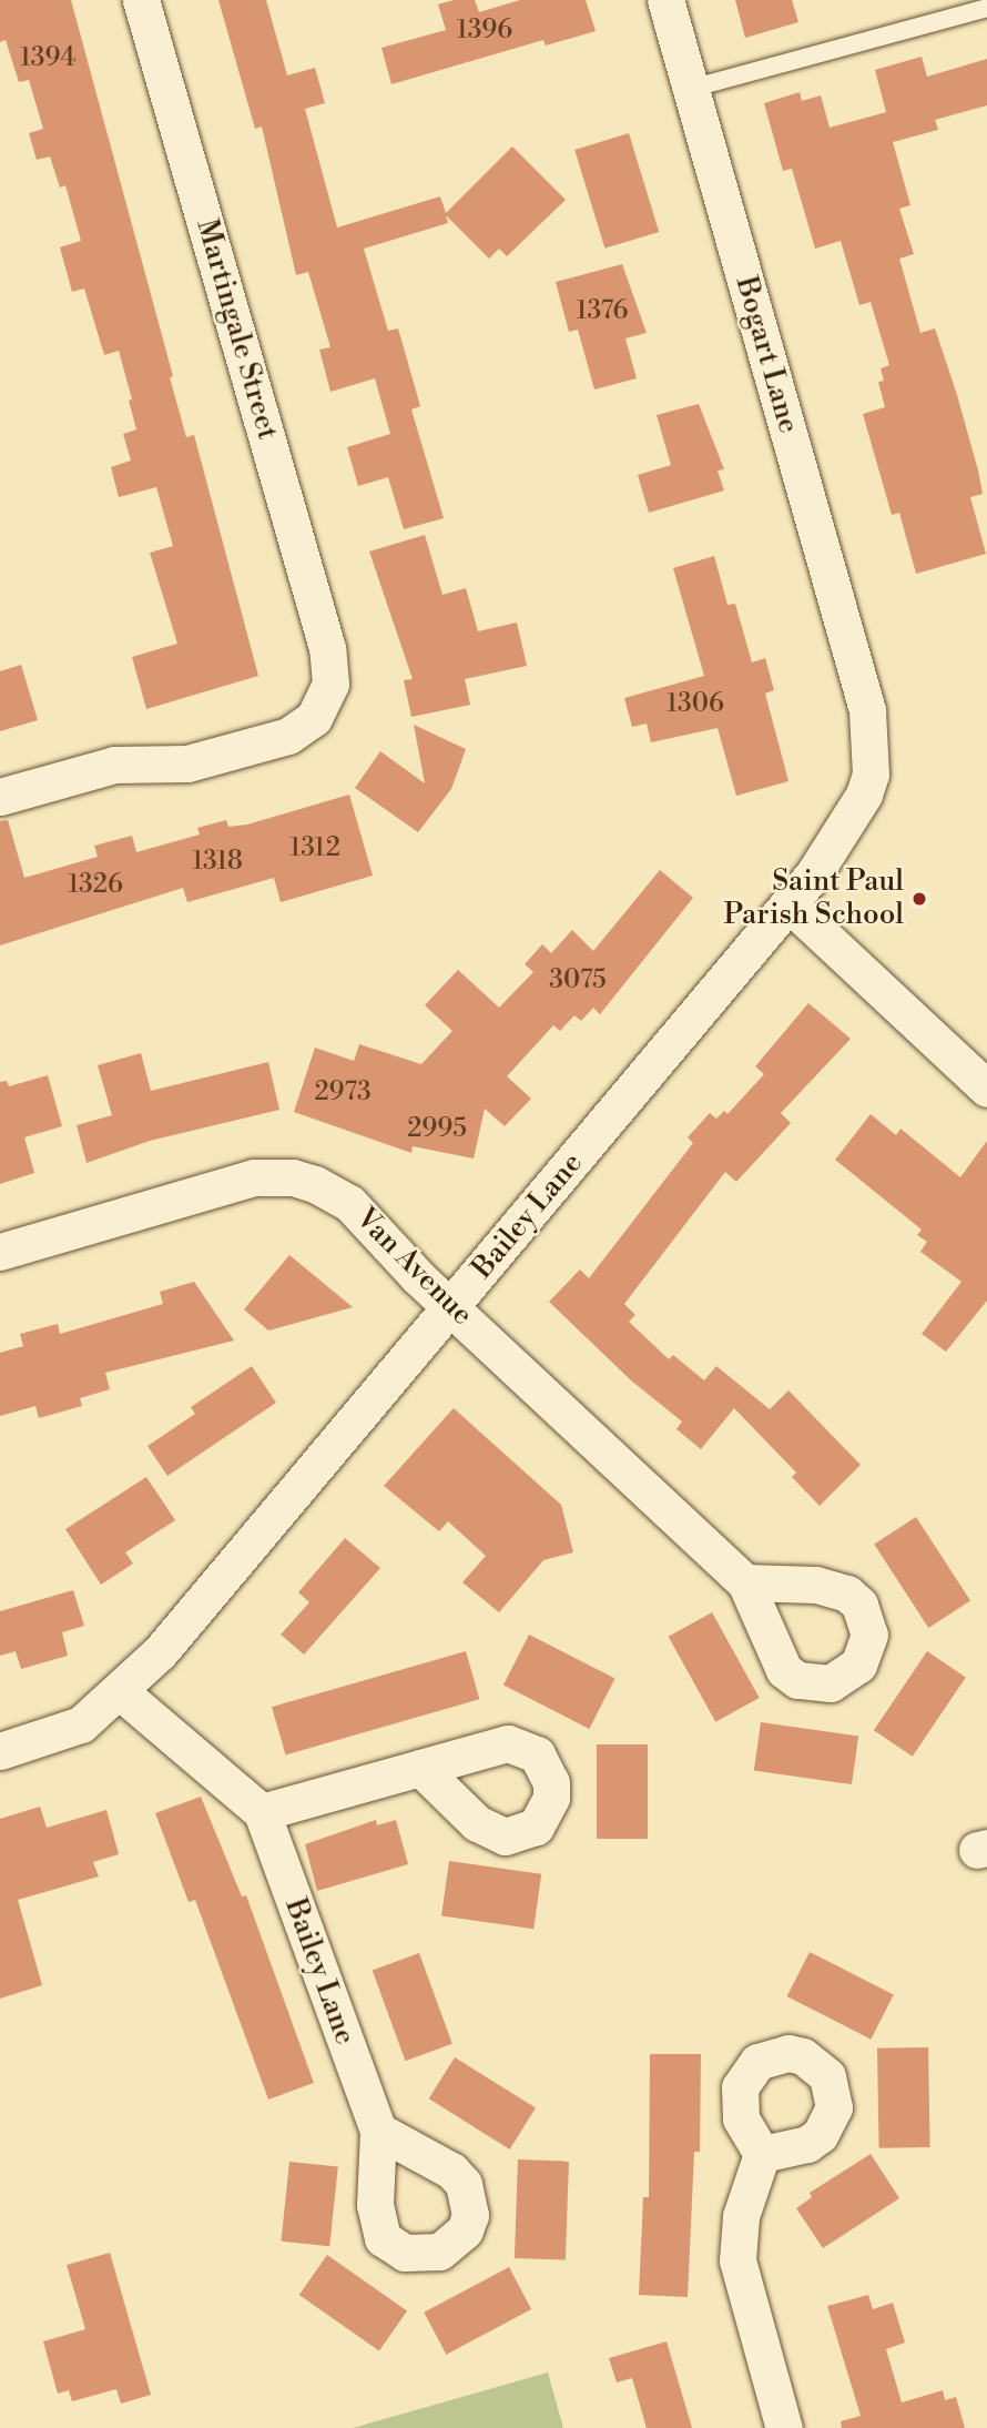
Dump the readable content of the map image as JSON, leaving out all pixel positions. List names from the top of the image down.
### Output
{
  "streets": {
    "street": [
      "Martingale Street",
      "Bogart Lane",
      "Bailey Lane",
      "Van Avenue"
    ]
  },
  "crossings": [
    ["Bogart Lane", "Bailey Lane"],
    ["Bailey Lane", "Van Avenue"]
  ],
  "places": ["Saint Paul Parish School"],
  "house_numbers": [
    "1396",
    "1394",
    "1376",
    "1306",
    "1312",
    "1318",
    "1326",
    "3075",
    "2973",
    "2995"
  ]
}
